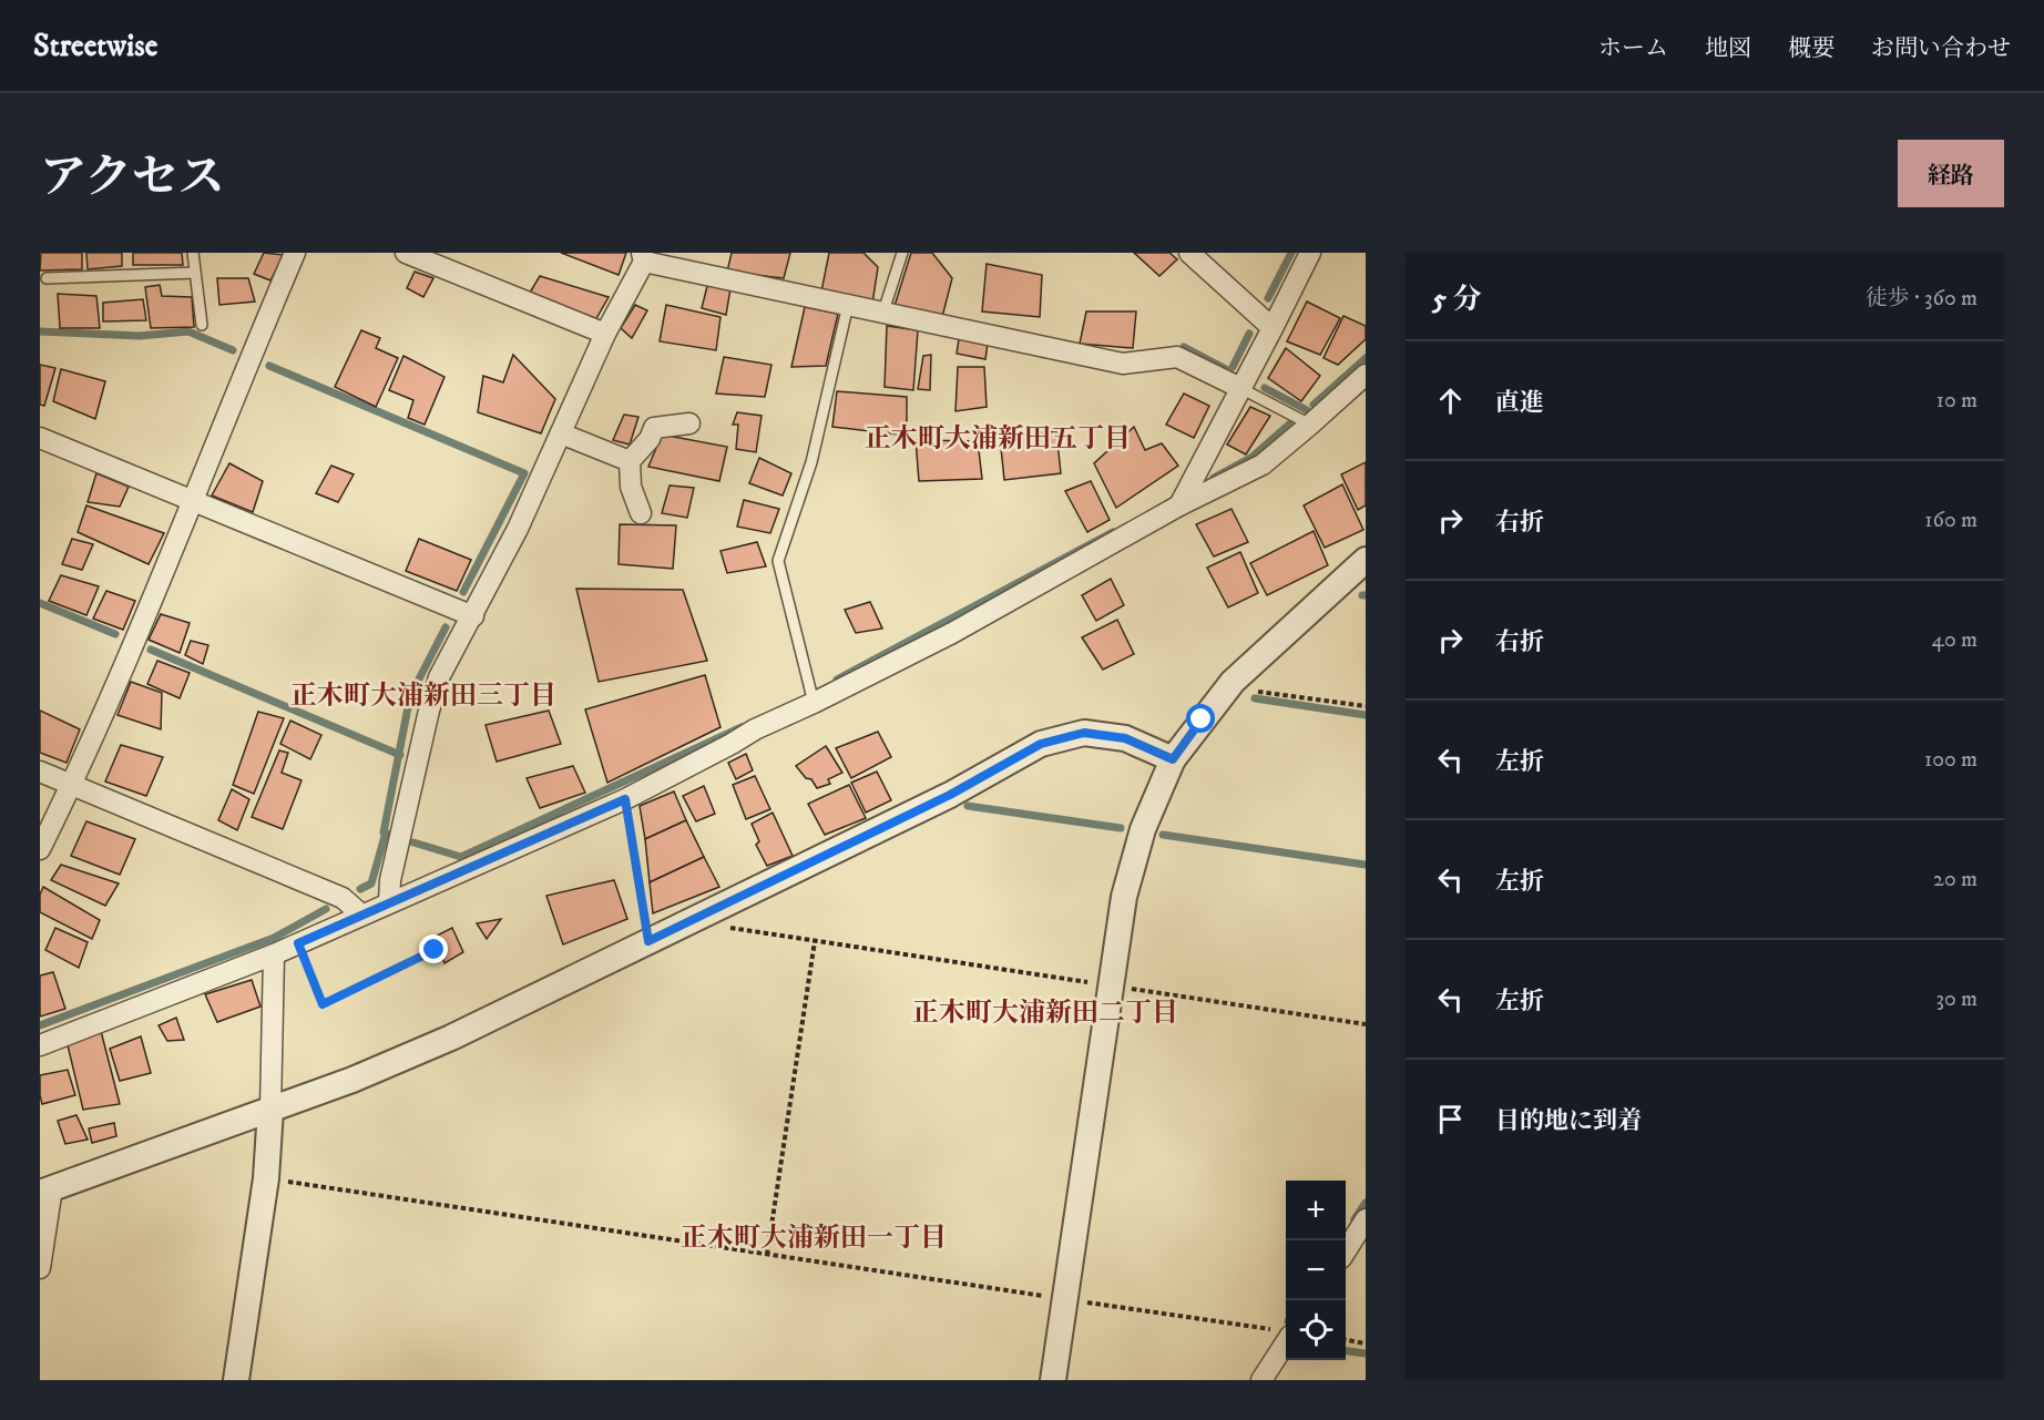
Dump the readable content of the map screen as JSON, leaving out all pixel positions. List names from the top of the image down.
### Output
{
  "districts": [
    "正木町大浦新田五丁目",
    "正木町大浦新田三丁目",
    "正木町大浦新田二丁目",
    "正木町大浦新田一丁目"
  ],
  "page": {
    "header": "Streetwise",
    "nav": [
      "ホーム",
      "地図",
      "概要",
      "お問い合わせ"
    ],
    "title": "アクセス",
    "buttons": "経路",
    "heading": ["5 分", "徒歩 · 360 m"],
    "list": [
      ["直進", "10 m"],
      ["右折", "160 m"],
      ["右折", "40 m"],
      ["左折", "100 m"],
      ["左折", "20 m"],
      ["左折", "30 m"],
      "目的地に到着"
    ],
    "map_buttons": ["+", "−"]
  }
}
